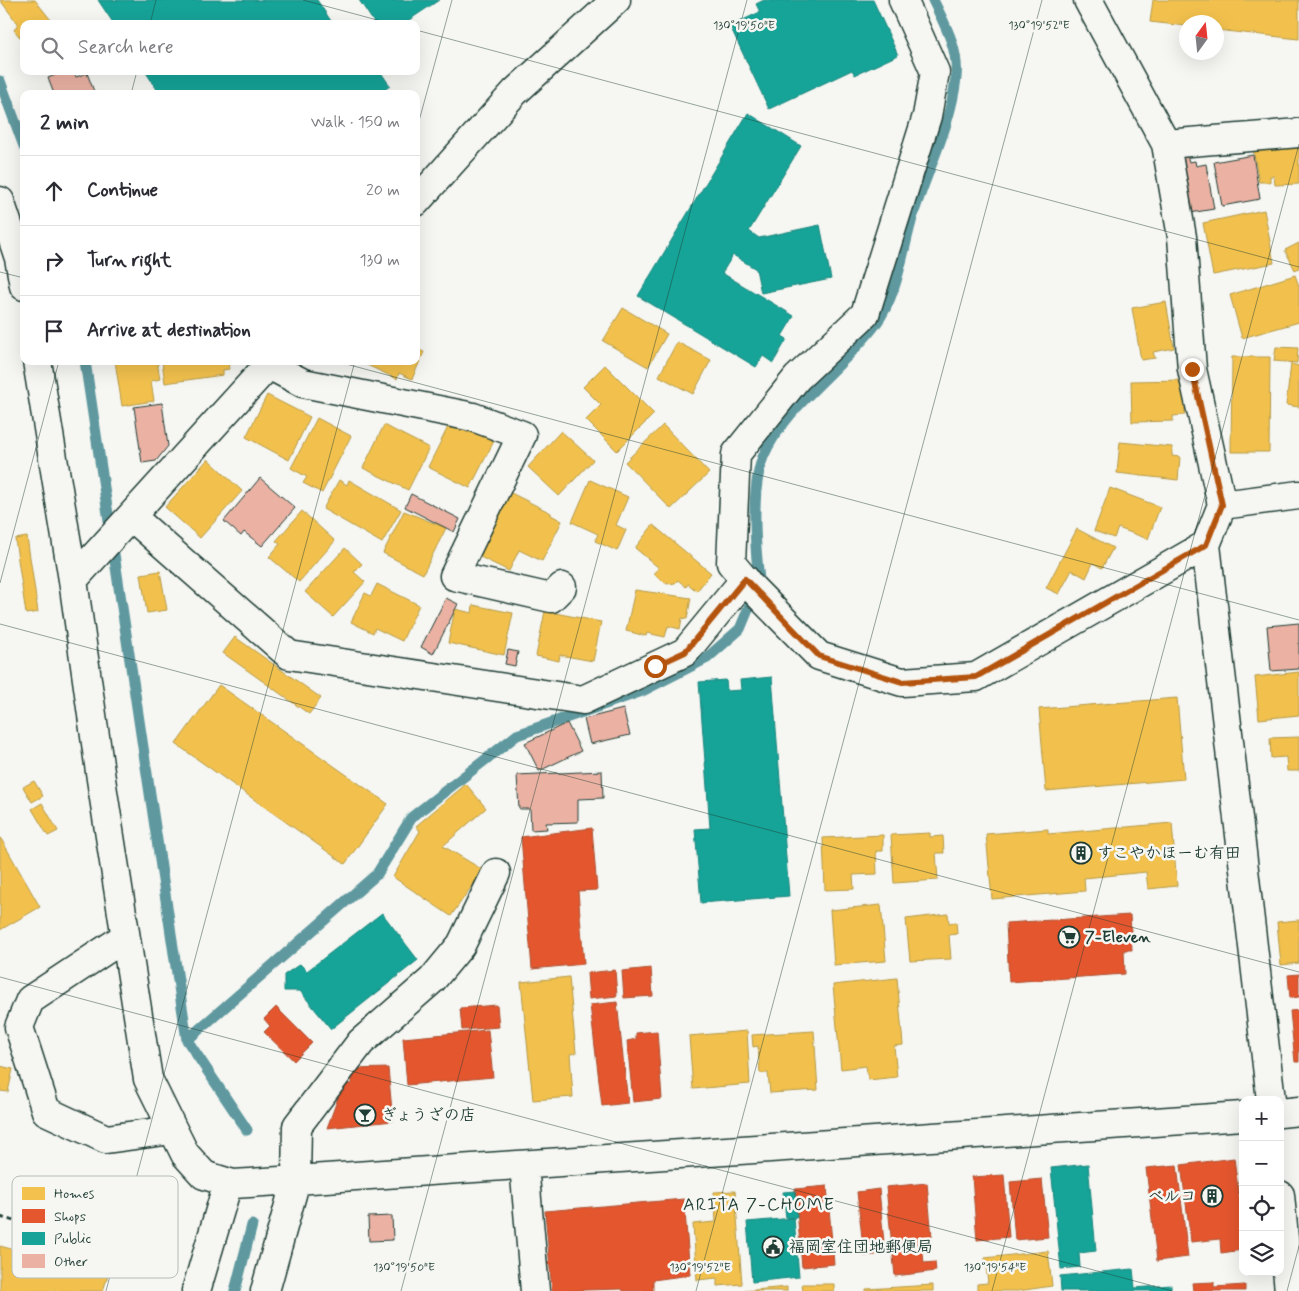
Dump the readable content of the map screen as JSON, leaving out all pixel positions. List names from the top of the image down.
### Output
{
  "districts": ["ARITA 7-CHOME"],
  "places": {
    "building": ["すこやかほーむ有田", "ベルコ"],
    "supermarket": ["7-Eleven"],
    "bar": ["ぎょうざの店"],
    "public building": ["福岡室住団地郵便局"]
  },
  "legend": [
    "Homes",
    "Shops",
    "Public",
    "Other"
  ],
  "north": "top",
  "page": {
    "search": "Search here",
    "heading": ["2 min", "Walk · 150 m"],
    "list": [
      ["Continue", "20 m"],
      ["Turn right", "130 m"],
      "Arrive at destination"
    ],
    "map_buttons": ["+", "−"]
  },
  "coordinates": ["130°19'52\"E", "130°19'50\"E", "130°19'54\"E"]
}
